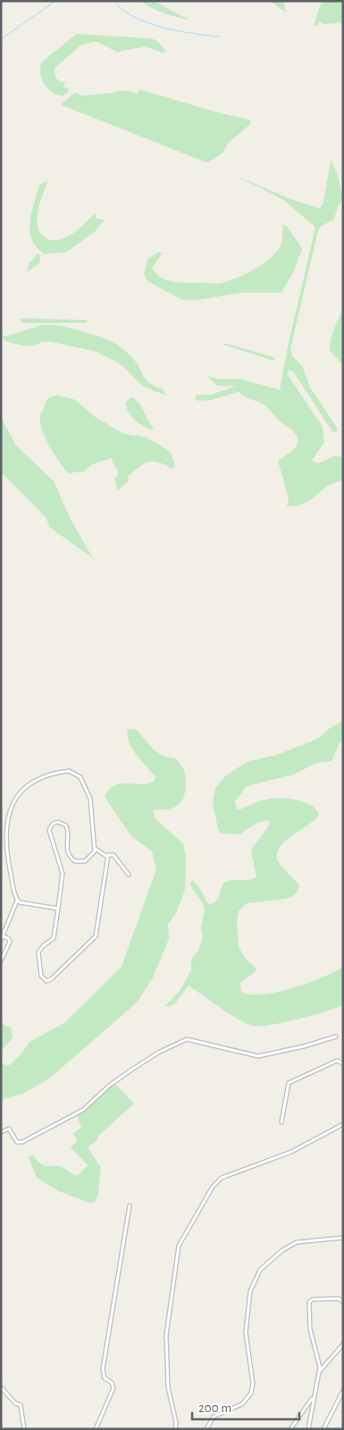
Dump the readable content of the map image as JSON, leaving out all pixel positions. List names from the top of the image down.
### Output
{
  "scale_bar": "200 m"
}
